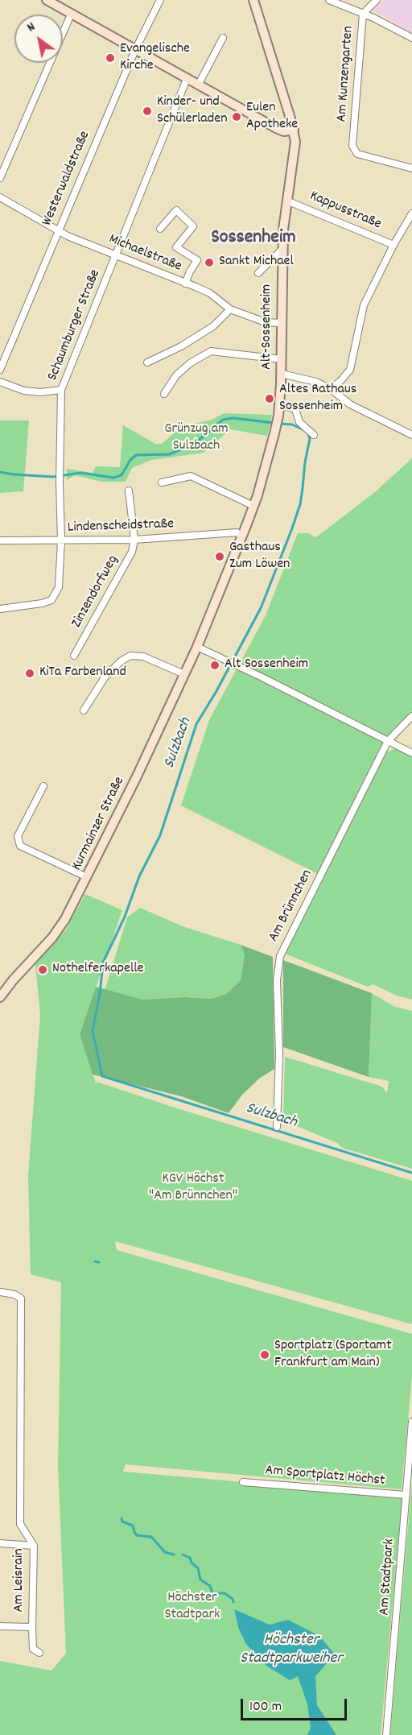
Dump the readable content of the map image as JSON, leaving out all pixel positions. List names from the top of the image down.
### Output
{
  "streets": {
    "main road": ["Alt-Sossenheim", "Kurmainzer Straße"],
    "street": [
      "Am Kunzengarten",
      "Westerwaldstraße",
      "Kappusstraße",
      "Michaelstraße",
      "Schaumburger Straße",
      "Lindenscheidstraße",
      "Zinzendorfweg",
      "Am Brünnchen",
      "Am Sportplatz Höchst",
      "Am Stadtpark",
      "Am Leisrain"
    ]
  },
  "crossings": [
    ["Westerwaldstraße", "Michaelstraße"],
    ["Kappusstraße", "Alt-Sossenheim"],
    ["Michaelstraße", "Schaumburger Straße"],
    ["Michaelstraße", "Alt-Sossenheim"],
    ["Schaumburger Straße", "Lindenscheidstraße"],
    ["Alt-Sossenheim", "Lindenscheidstraße"],
    ["Alt-Sossenheim", "Kurmainzer Straße"],
    ["Lindenscheidstraße", "Zinzendorfweg"],
    ["Am Sportplatz Höchst", "Am Stadtpark"]
  ],
  "districts": ["Sossenheim"],
  "water": ["Sulzbach", "Höchster Stadtparkweiher"],
  "parks": ["Grünzug am Sulzbach", "KGV Höchst \"Am Brünnchen\"", "Höchster Stadtpark"],
  "places": [
    "Evangelische Kirche",
    "Kinder- und Schülerladen",
    "Eulen Apotheke",
    "Sankt Michael",
    "Altes Rathaus Sossenheim",
    "Gasthaus Zum Löwen",
    "Alt Sossenheim",
    "KiTa Farbenland",
    "Nothelferkapelle",
    "Sportplatz (Sportamt Frankfurt am Main)"
  ],
  "scale_bar": "100 m",
  "north": "top left"
}
